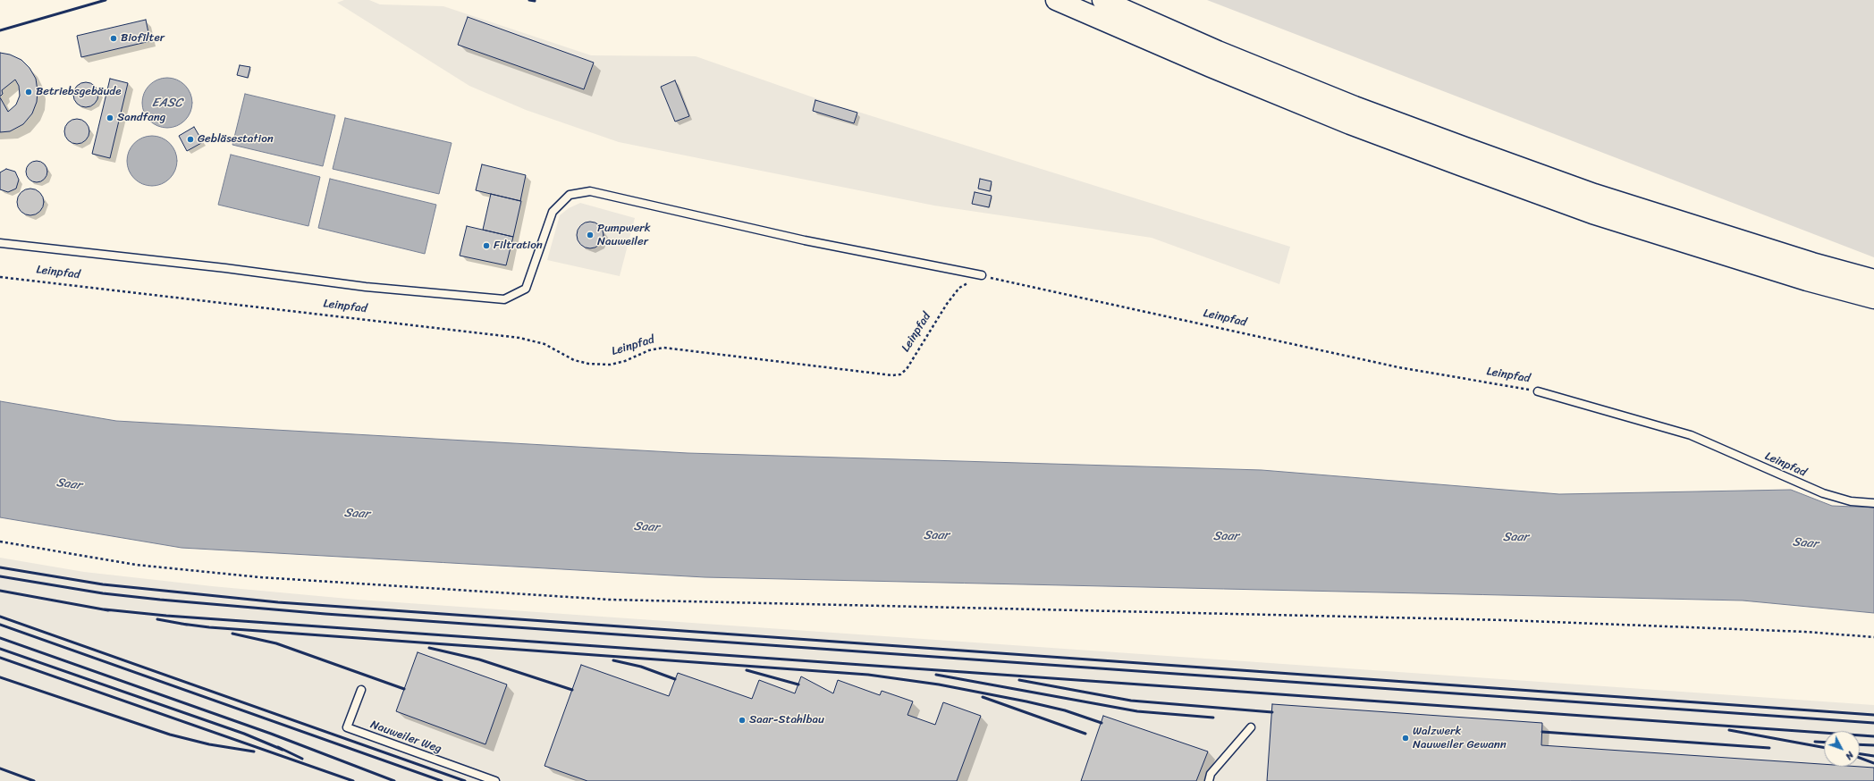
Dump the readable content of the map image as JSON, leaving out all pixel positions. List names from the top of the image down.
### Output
{
  "streets": {
    "lane": ["Leinpfad", "Nauweiler Weg"]
  },
  "water": ["EASC", "Saar"],
  "places": [
    "Biofilter",
    "Betriebsgebäude",
    "Sandfang",
    "Gebläsestation",
    "Pumpwerk Nauweiler",
    "Filtration",
    "Saar-Stahlbau",
    "Walzwerk Nauweiler Gewann"
  ],
  "north": "bottom right"
}
